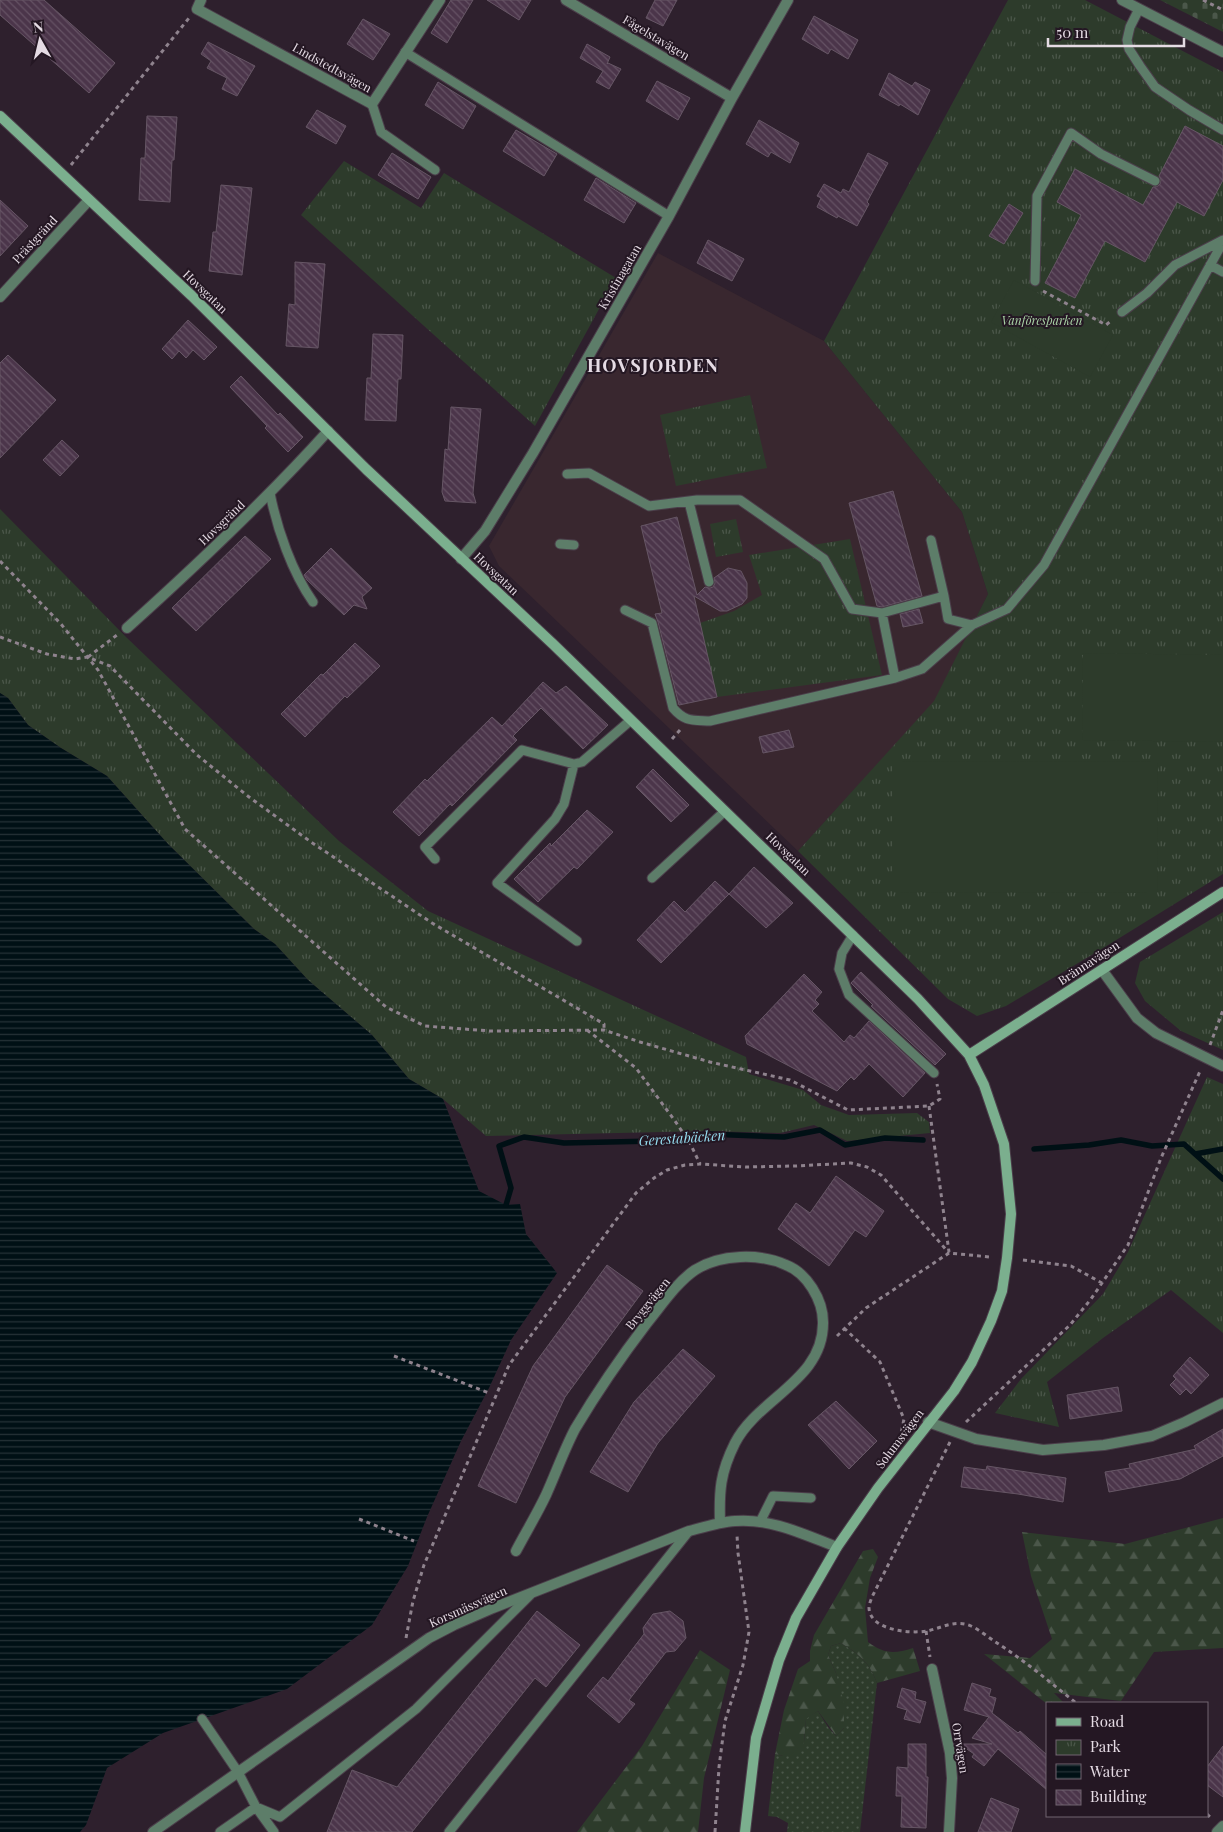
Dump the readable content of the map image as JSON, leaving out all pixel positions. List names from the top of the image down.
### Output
{
  "streets": {
    "main road": ["Hovsgatan", "Brännavägen", "Solumsvägen"],
    "street": [
      "Fågelstavägen",
      "Lindstedtsvägen",
      "Prästgränd",
      "Kristinagatan",
      "Hovsgränd",
      "Bryggvägen",
      "Korsmässvägen",
      "Orrvägen"
    ]
  },
  "crossings": [
    ["Fågelstavägen", "Kristinagatan"],
    ["Prästgränd", "Hovsgatan"],
    ["Kristinagatan", "Hovsgatan"],
    ["Hovsgatan", "Hovsgränd"],
    ["Hovsgatan", "Brännavägen"],
    ["Hovsgatan", "Solumsvägen"],
    ["Brännavägen", "Solumsvägen"],
    ["Bryggvägen", "Korsmässvägen"],
    ["Solumsvägen", "Korsmässvägen"]
  ],
  "districts": ["HOVSJORDEN"],
  "water": ["Gerestabäcken"],
  "parks": ["Vanföresparken"],
  "legend": [
    "Road",
    "Park",
    "Water",
    "Building"
  ],
  "scale_bar": "50 m",
  "north": "top"
}
